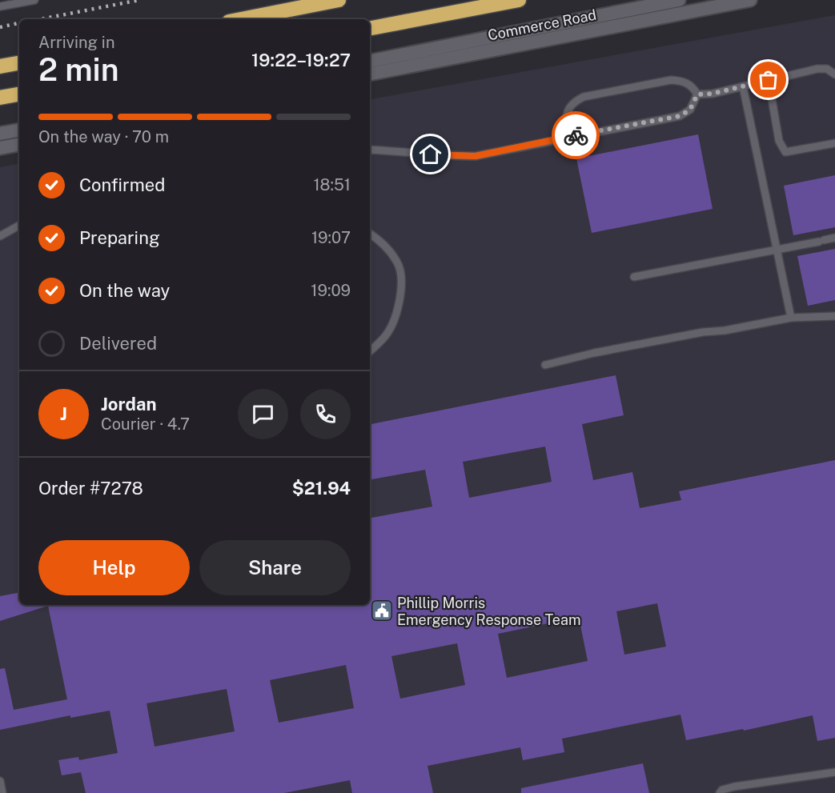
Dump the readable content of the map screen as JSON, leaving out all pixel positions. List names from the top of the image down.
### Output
{
  "streets": {
    "main road": ["Commerce Road"]
  },
  "places": {
    "public building": ["Phillip Morris Emergency Response Team"]
  },
  "page": {
    "heading": ["2 min", "Arriving in", "19:22–19:27"],
    "panel": [
      "Jordan",
      "Courier · 4.7",
      "Order #7278",
      "$21.94"
    ],
    "bar": "On the way · 70 m",
    "list": [
      ["Confirmed", "18:51"],
      ["Preparing", "19:07"],
      ["On the way", "19:09"],
      "Delivered"
    ],
    "round": "J",
    "buttons": ["Help", "Share"]
  }
}
